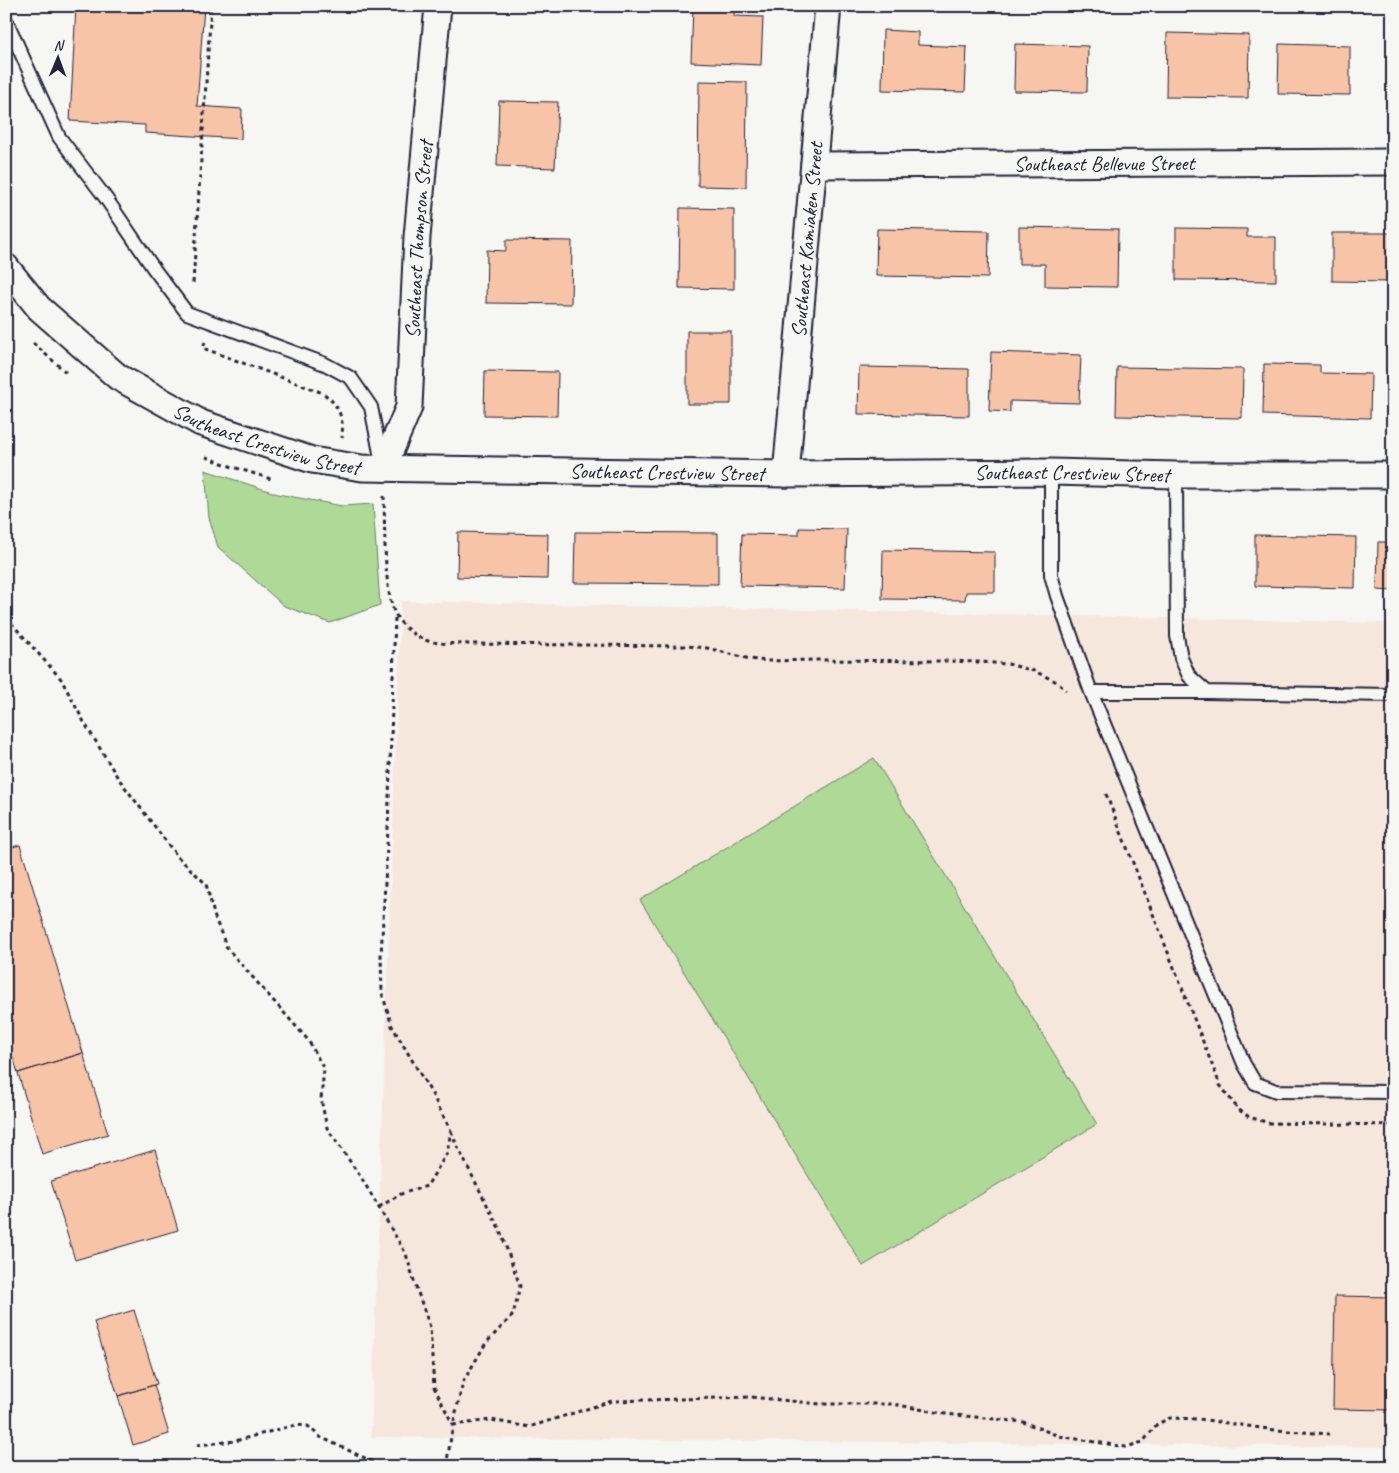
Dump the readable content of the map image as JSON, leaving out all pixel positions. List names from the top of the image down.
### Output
{
  "streets": {
    "street": [
      "Southeast Bellevue Street",
      "Southeast Thompson Street",
      "Southeast Kamiaken Street",
      "Southeast Crestview Street"
    ]
  },
  "crossings": [
    ["Southeast Bellevue Street", "Southeast Kamiaken Street"],
    ["Southeast Thompson Street", "Southeast Crestview Street"],
    ["Southeast Kamiaken Street", "Southeast Crestview Street"]
  ],
  "north": "top"
}
